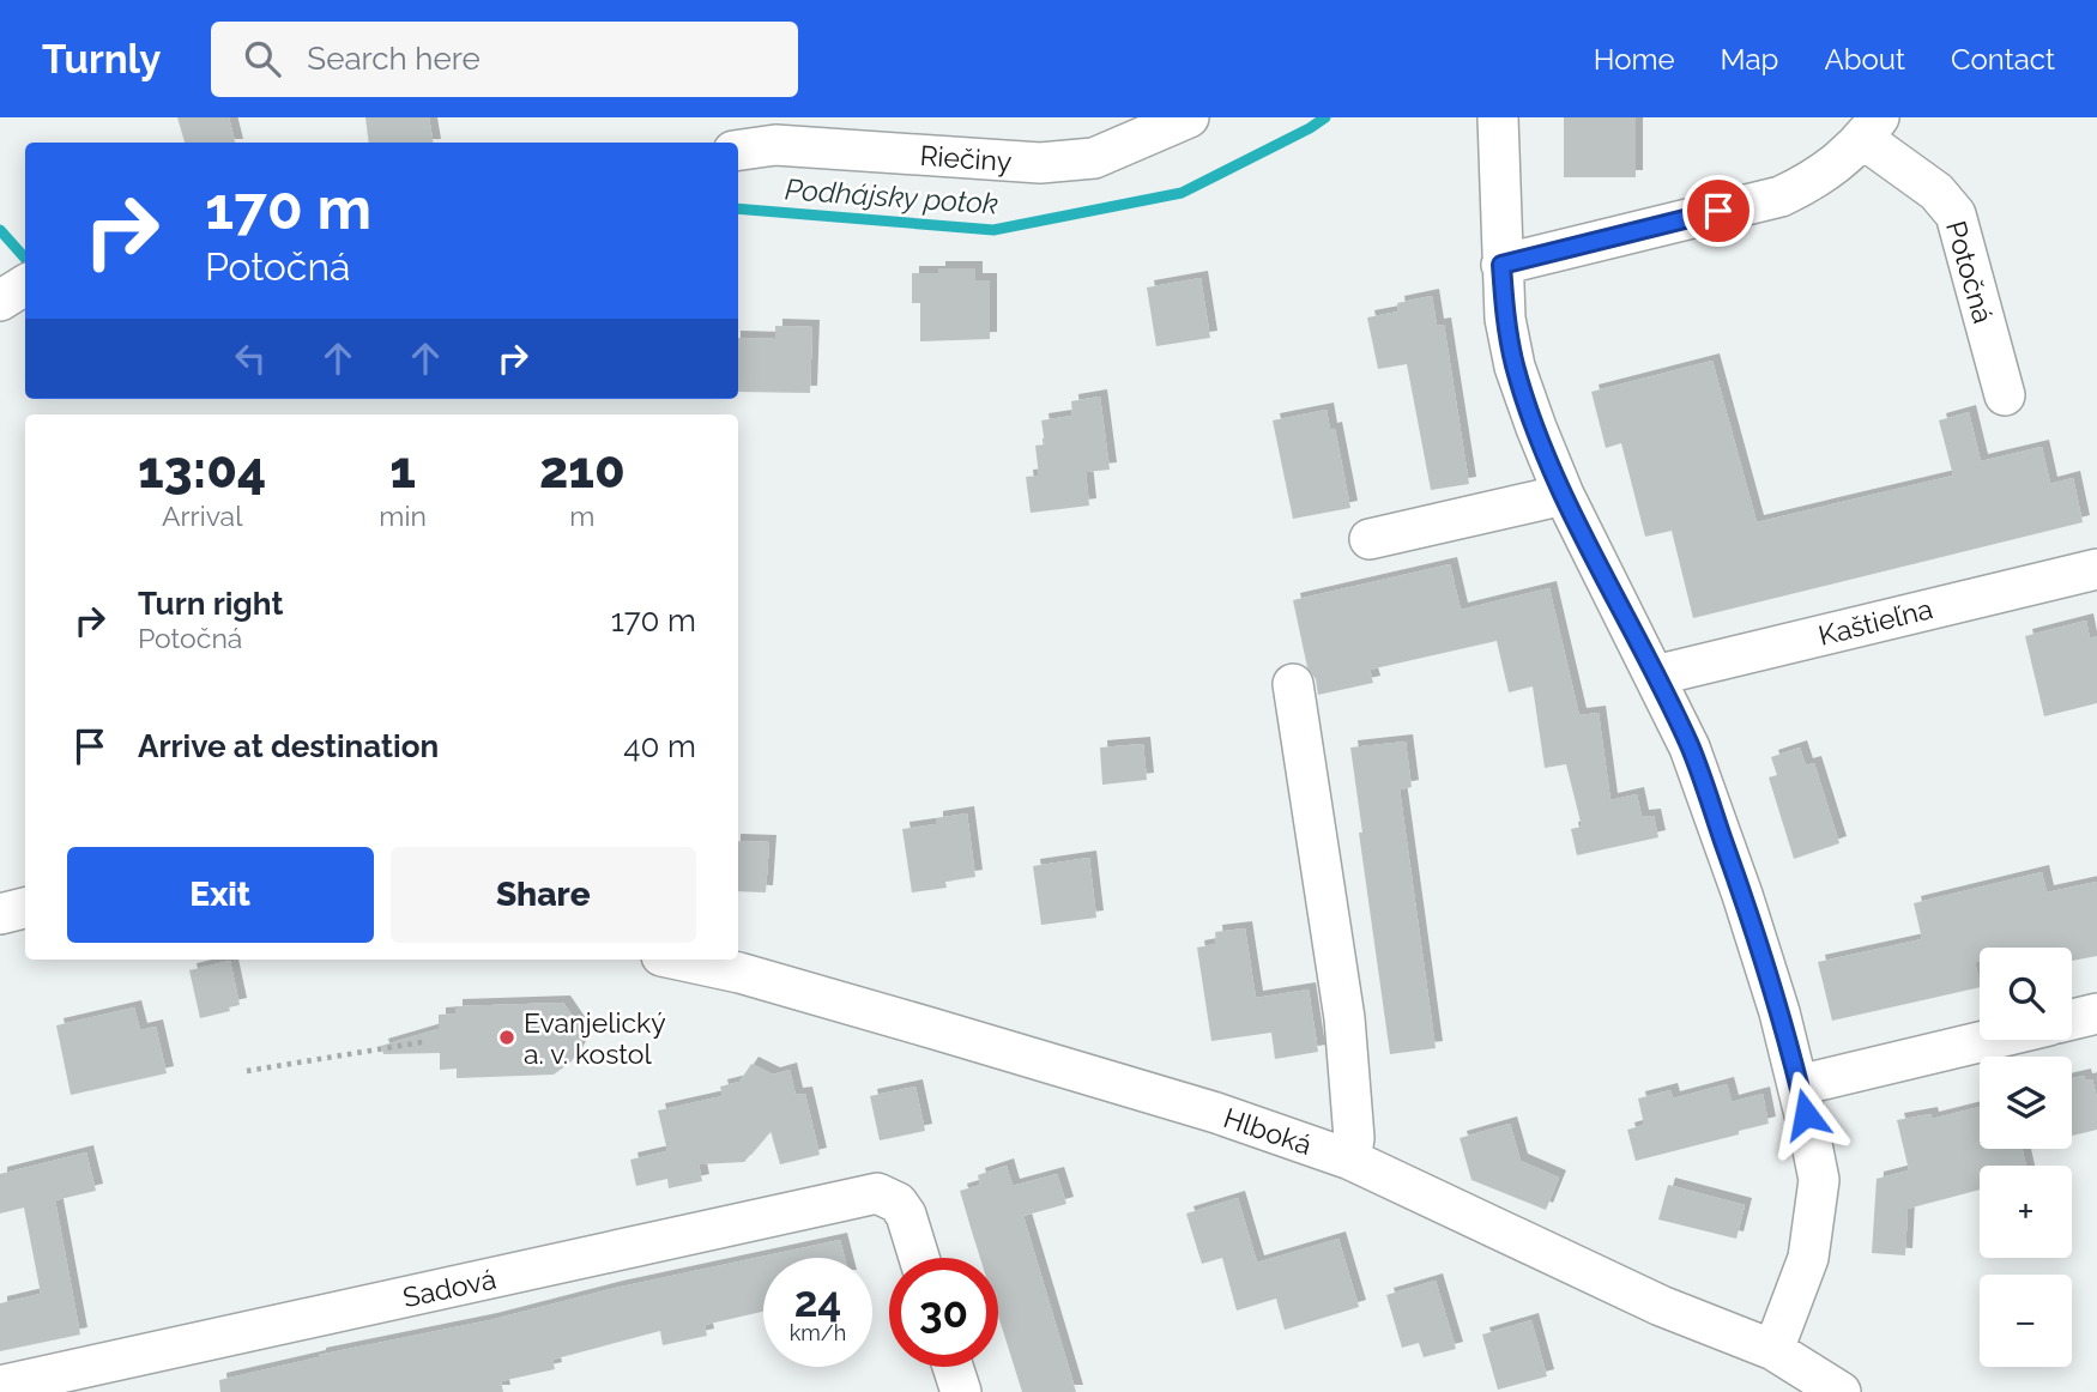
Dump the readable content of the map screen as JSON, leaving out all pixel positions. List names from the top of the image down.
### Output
{
  "streets": {
    "street": [
      "Riečiny",
      "Potočná",
      "Kaštieľna",
      "Hlboká",
      "Sadová"
    ]
  },
  "water": ["Podhájsky potok"],
  "places": ["Evanjelický a. v. kostol"],
  "page": {
    "header": "Turnly",
    "search": "Search here",
    "nav": [
      "Home",
      "Map",
      "About",
      "Contact"
    ],
    "turn": ["170 m", "Potočná"],
    "eta": [
      "13:04",
      "Arrival",
      "1",
      "min",
      "210",
      "m"
    ],
    "list": [
      {
        "name": "Turn right",
        "note": "Potočná",
        "value": "170 m"
      },
      {
        "name": "Arrive at destination",
        "value": "40 m"
      }
    ],
    "buttons": ["Exit", "Share"],
    "map_buttons": ["+", "−"],
    "speed": "24 km/h",
    "limit": "30"
  }
}
